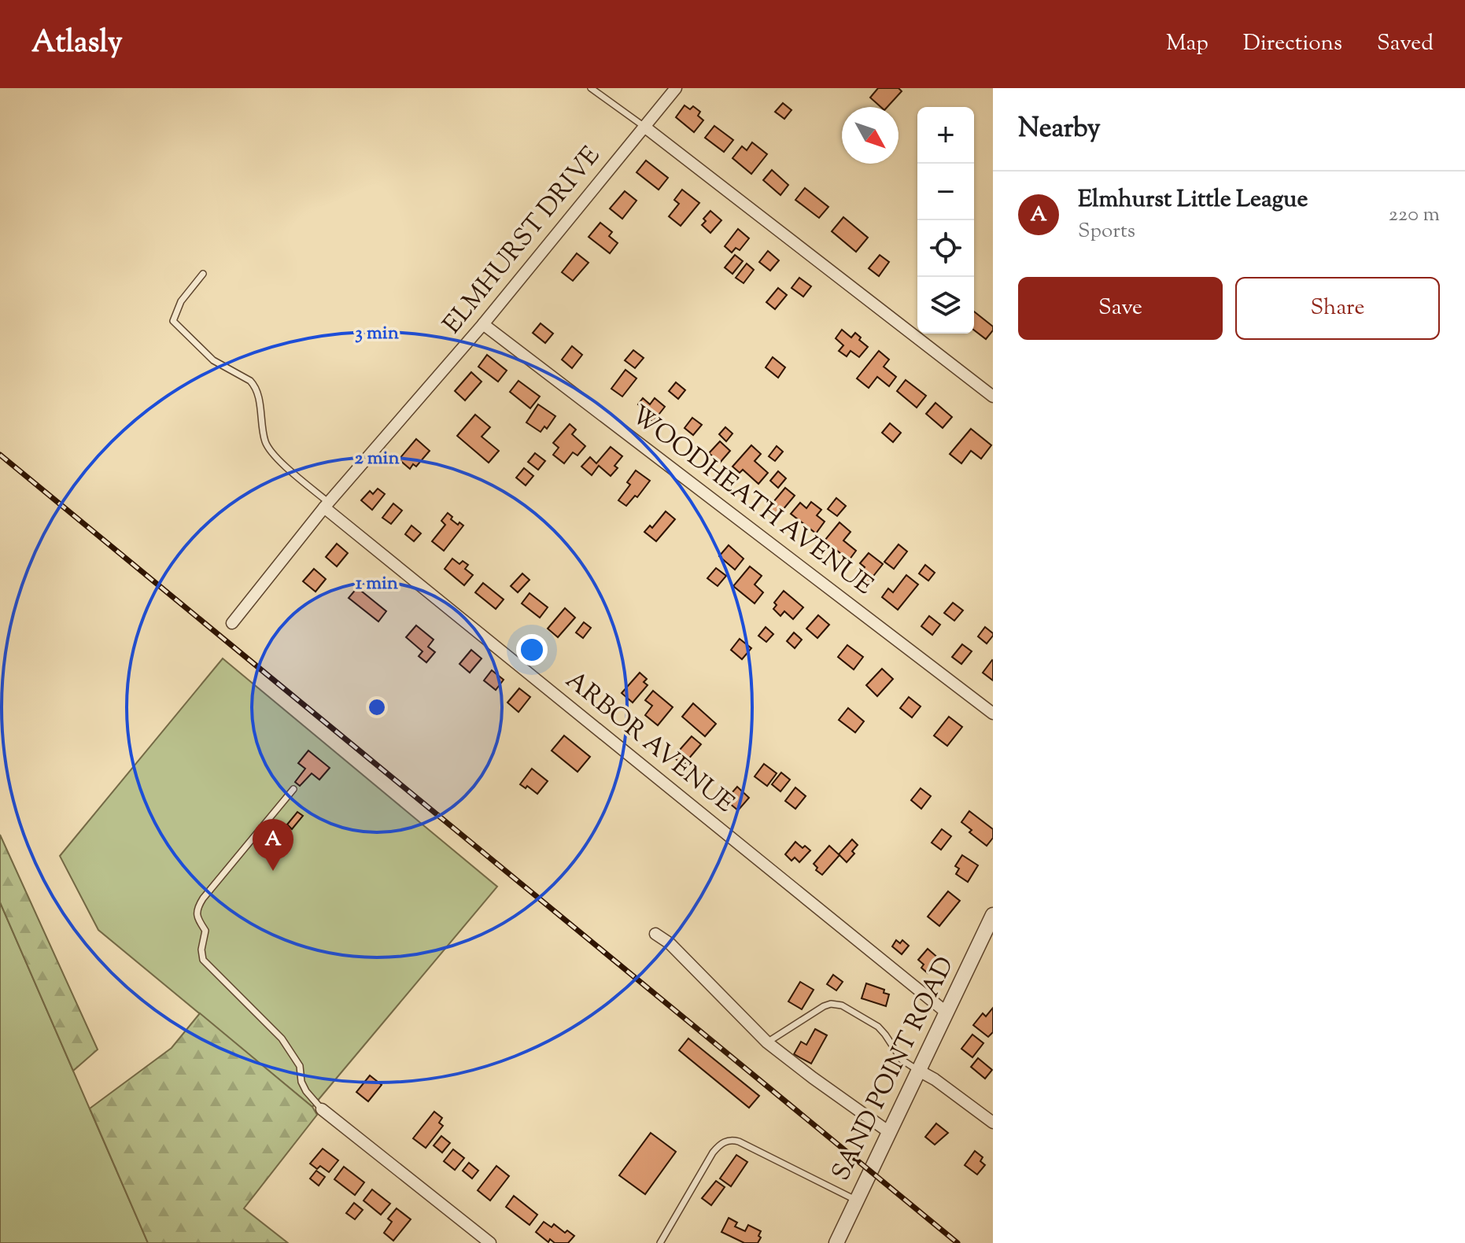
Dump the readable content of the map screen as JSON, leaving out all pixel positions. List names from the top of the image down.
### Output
{
  "streets": {
    "street": [
      "ELMHURST DRIVE",
      "WOODHEATH AVENUE",
      "ARBOR AVENUE",
      "SAND POINT ROAD"
    ]
  },
  "crossings": [
    ["ELMHURST DRIVE", "WOODHEATH AVENUE"],
    ["ELMHURST DRIVE", "ARBOR AVENUE"],
    ["ARBOR AVENUE", "SAND POINT ROAD"]
  ],
  "north": "bottom right",
  "page": {
    "header": "Atlasly",
    "nav": ["Map", "Directions", "Saved"],
    "heading": "Nearby",
    "map_buttons": ["+", "−"],
    "list": [
      {
        "mark": "A",
        "name": "Elmhurst Little League",
        "note": "Sports",
        "value": "220 m"
      }
    ],
    "buttons": ["Save", "Share"],
    "pins": "A"
  },
  "rings": ["3 min", "2 min", "1 min"]
}
